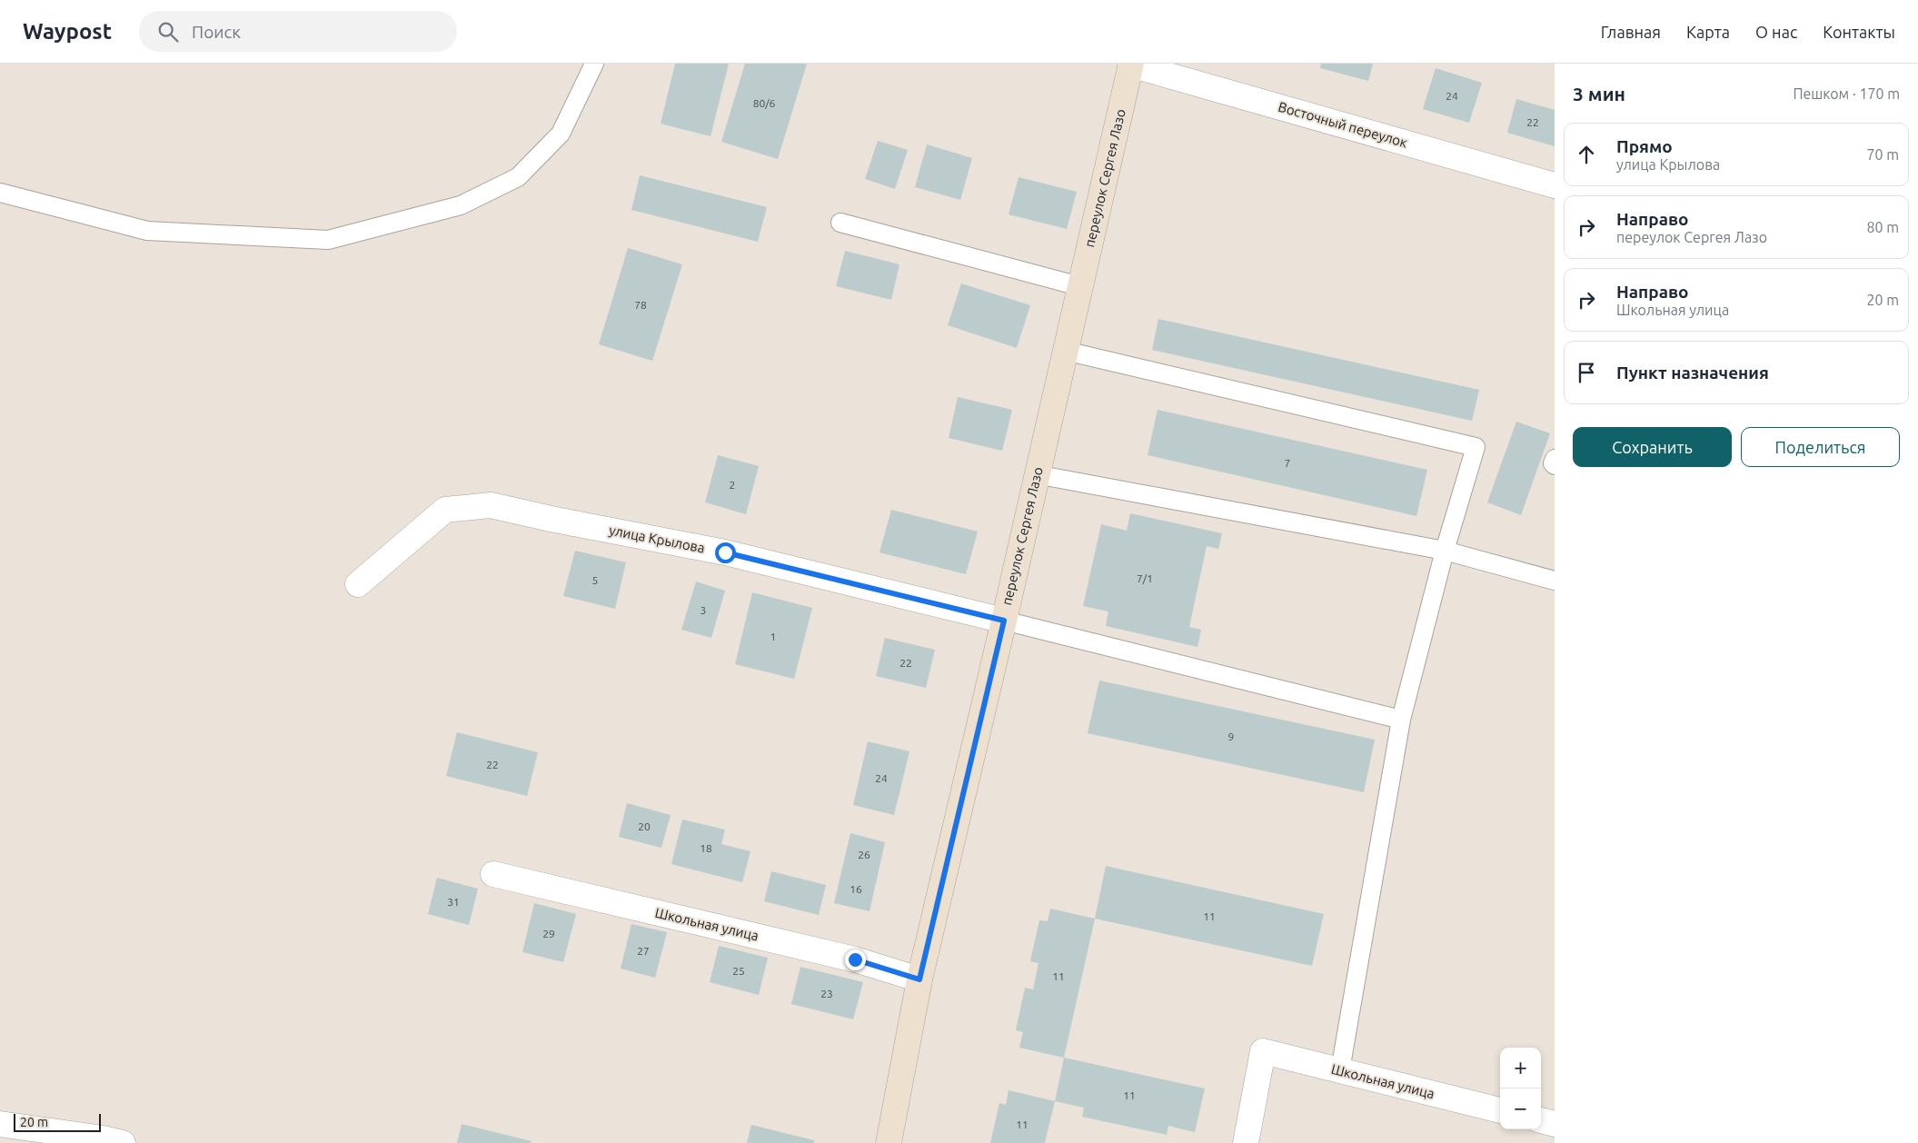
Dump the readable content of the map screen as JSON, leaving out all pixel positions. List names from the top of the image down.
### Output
{
  "streets": {
    "street": [
      "Восточный переулок",
      "переулок Сергея Лазо",
      "улица Крылова",
      "Школьная улица"
    ]
  },
  "crossings": [
    ["Восточный переулок", "переулок Сергея Лазо"],
    ["переулок Сергея Лазо", "улица Крылова"],
    ["переулок Сергея Лазо", "Школьная улица"]
  ],
  "house_numbers": [
    "24",
    "80/6",
    "22",
    "78",
    "7",
    "2",
    "7/1",
    "5",
    "3",
    "1",
    "22",
    "9",
    "22",
    "24",
    "20",
    "18",
    "26",
    "16",
    "31",
    "11",
    "29",
    "27",
    "25",
    "11",
    "23",
    "11",
    "11"
  ],
  "scale_bar": "20 m",
  "page": {
    "header": "Waypost",
    "search": "Поиск",
    "nav": [
      "Главная",
      "Карта",
      "О нас",
      "Контакты"
    ],
    "heading": ["3 мин", "Пешком · 170 m"],
    "list": [
      ["Прямо", "улица Крылова", "70 m"],
      ["Направо", "переулок Сергея Лазо", "80 m"],
      ["Направо", "Школьная улица", "20 m"],
      "Пункт назначения"
    ],
    "buttons": ["Сохранить", "Поделиться"],
    "map_buttons": ["+", "−"],
    "scale": "20 m"
  }
}
